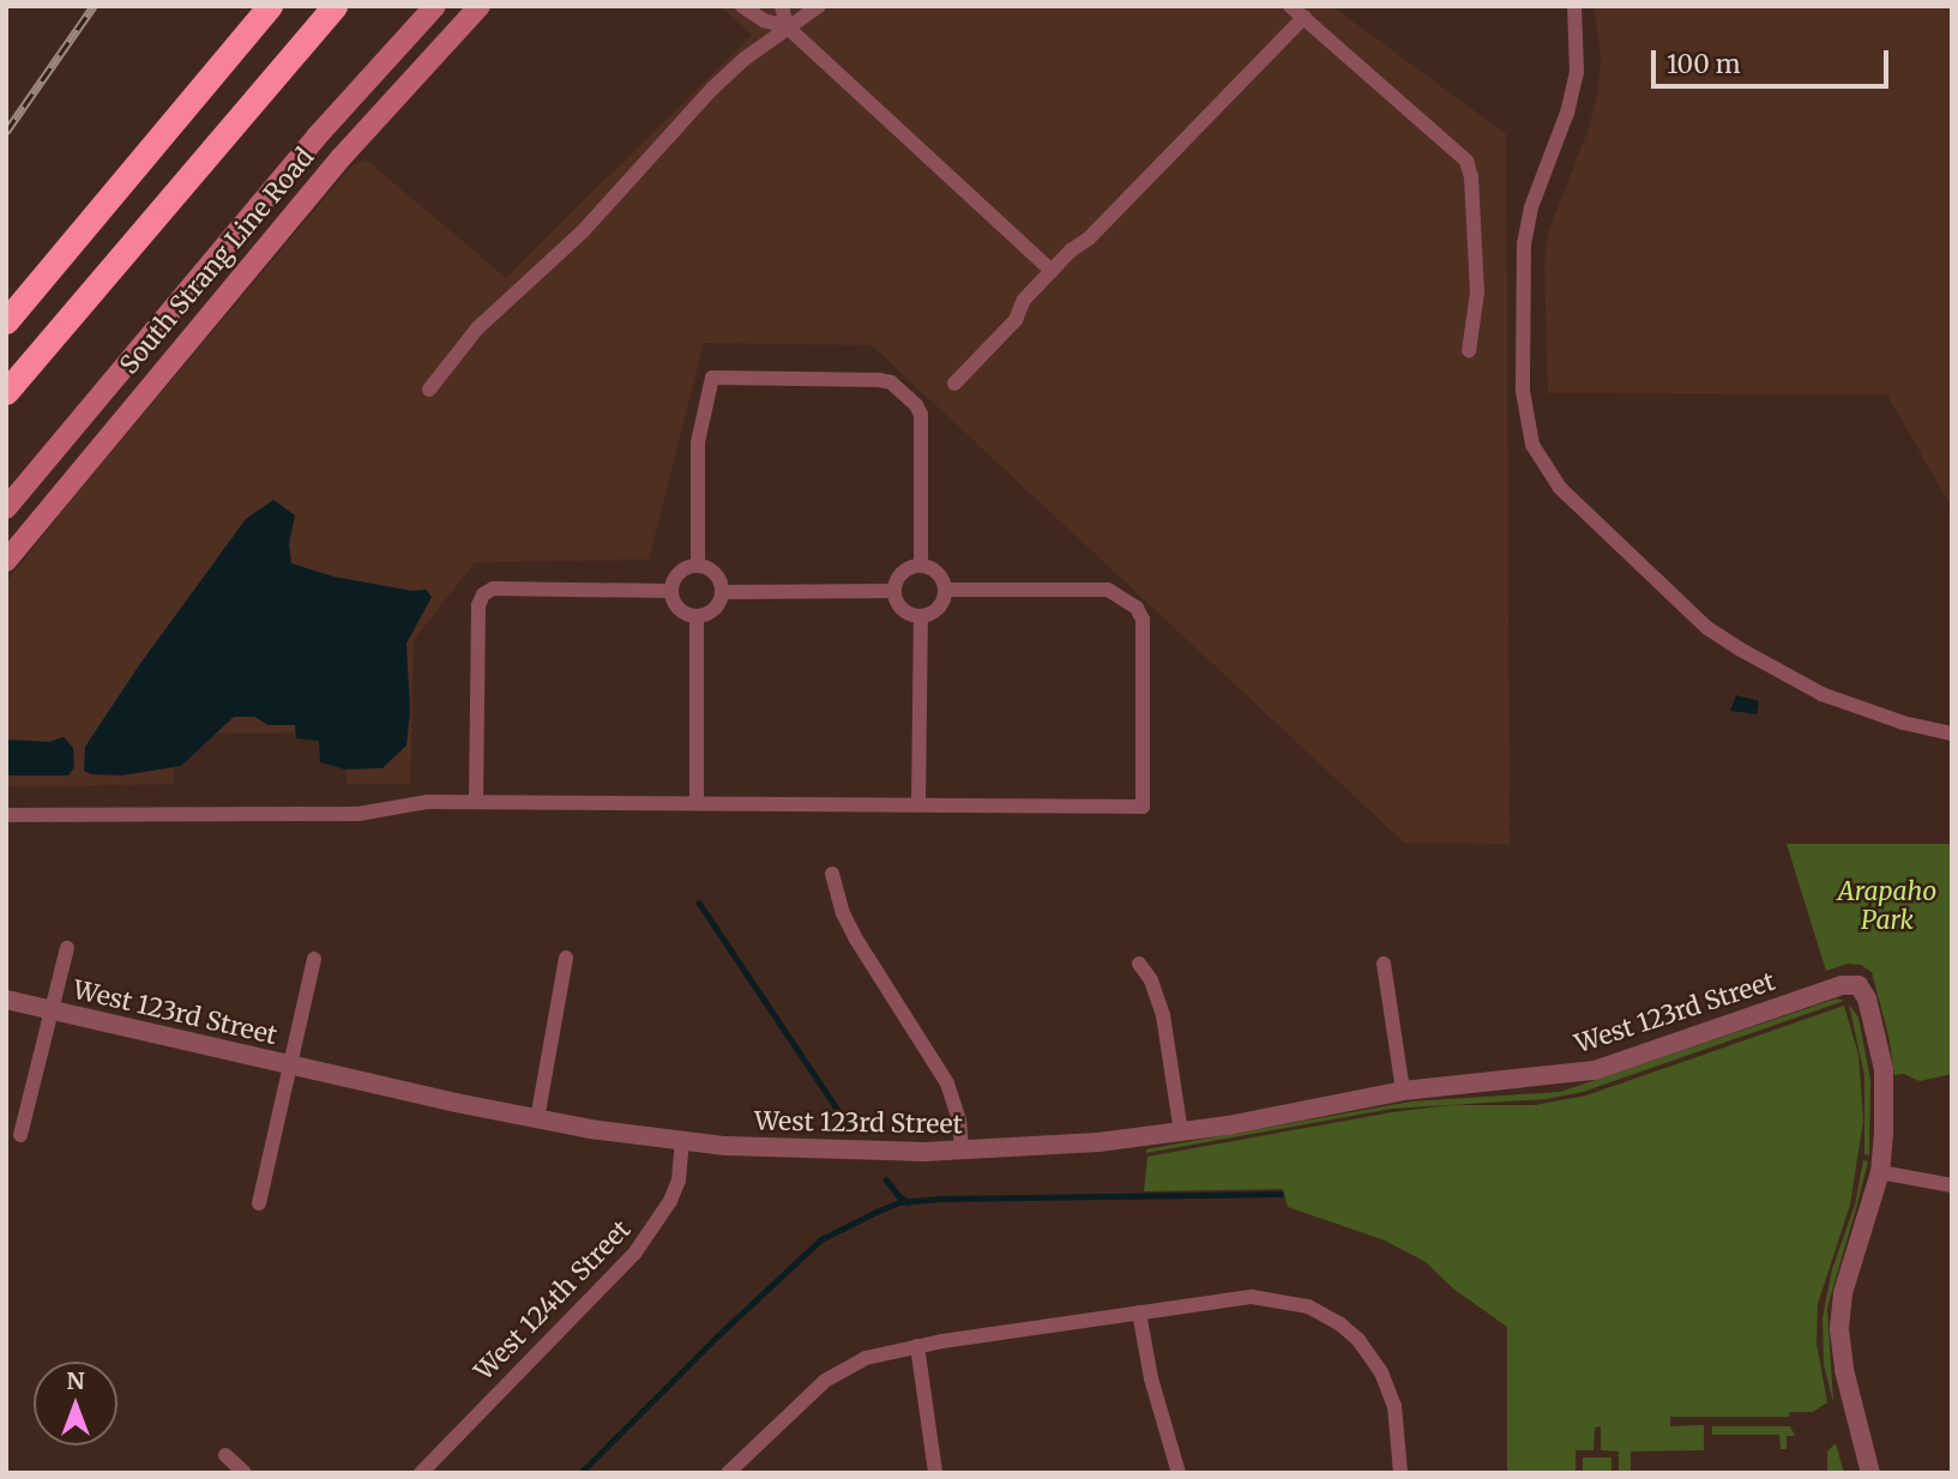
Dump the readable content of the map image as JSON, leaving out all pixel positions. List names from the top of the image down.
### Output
{
  "streets": {
    "main road": ["South Strang Line Road"],
    "street": ["West 123rd Street", "West 124th Street"]
  },
  "crossings": [
    ["West 123rd Street", "West 124th Street"]
  ],
  "parks": ["Arapaho Park"],
  "scale_bar": "100 m",
  "north": "top"
}
